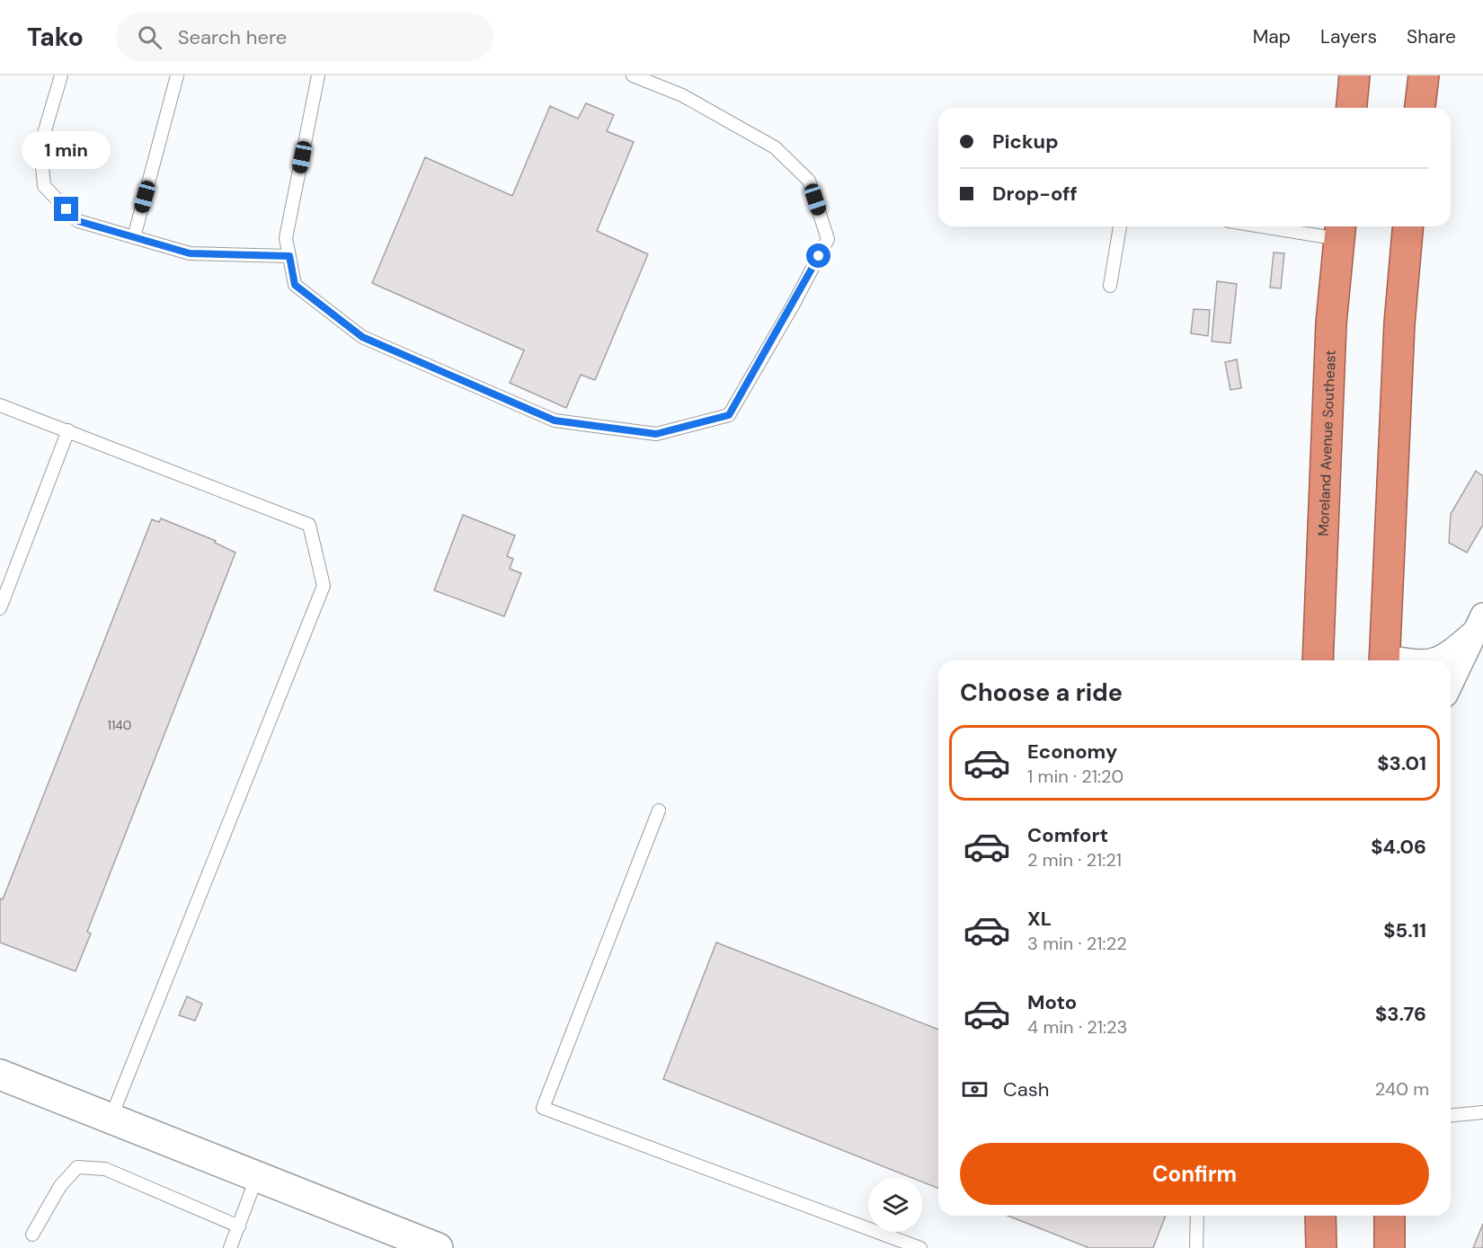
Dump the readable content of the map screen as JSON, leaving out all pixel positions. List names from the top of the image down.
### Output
{
  "streets": {
    "highway": ["Moreland Avenue Southeast"]
  },
  "house_numbers": ["1140"],
  "page": {
    "header": "Tako",
    "search": "Search here",
    "nav": ["Map", "Layers", "Share"],
    "banner": ["Pickup", "Drop-off"],
    "bubble": "1 min",
    "heading": "Choose a ride",
    "list": [
      {
        "name": "Economy",
        "note": "1 min · 21:20",
        "value": "$3.01"
      },
      {
        "name": "Comfort",
        "note": "2 min · 21:21",
        "value": "$4.06"
      },
      {
        "name": "XL",
        "note": "3 min · 21:22",
        "value": "$5.11"
      },
      {
        "name": "Moto",
        "note": "4 min · 21:23",
        "value": "$3.76"
      }
    ],
    "pay": ["Cash", "240 m"],
    "buttons": "Confirm"
  }
}
